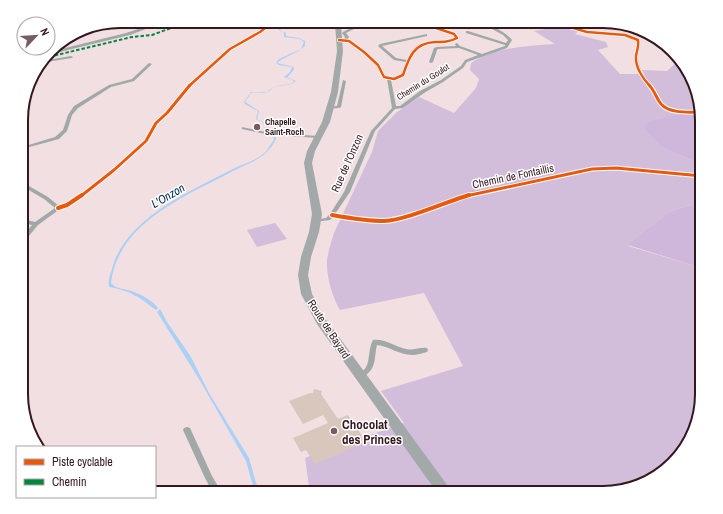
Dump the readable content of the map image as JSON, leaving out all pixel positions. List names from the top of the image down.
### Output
{
  "streets": {
    "main road": ["Route de Bayard"],
    "street": ["Chemin du Goulot", "Rue de l'Onzon", "Chemin de Fontaillis"]
  },
  "crossings": [
    ["Chemin du Goulot", "Rue de l'Onzon"],
    ["Rue de l'Onzon", "Chemin de Fontaillis"]
  ],
  "water": ["L'Onzon"],
  "places": ["Chapelle Saint-Roch", "Chocolat des Princes"],
  "legend": ["Piste cyclable", "Chemin"],
  "north": "top right"
}
